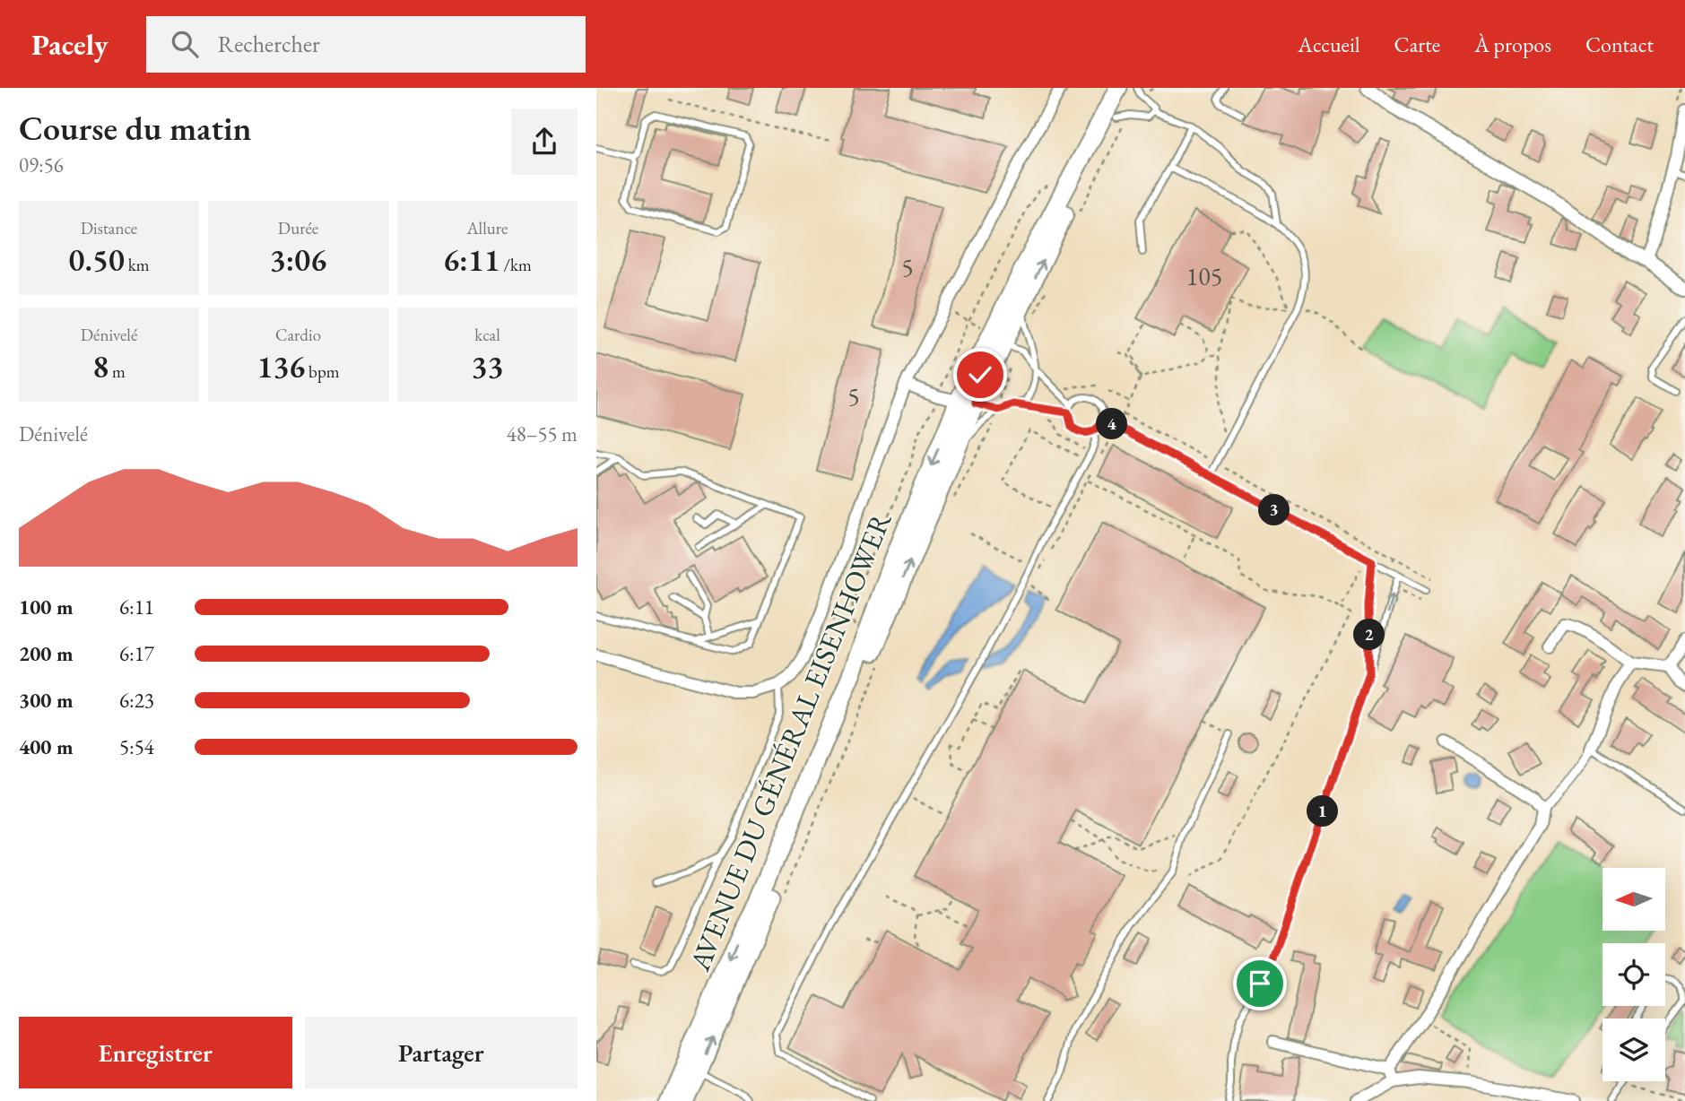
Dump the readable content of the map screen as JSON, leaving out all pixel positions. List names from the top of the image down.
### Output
{
  "streets": {
    "main road": ["AVENUE DU GÉNÉRAL EISENHOWER"]
  },
  "house_numbers": ["5", "105", "5"],
  "north": "left",
  "page": {
    "header": "Pacely",
    "search": "Rechercher",
    "nav": [
      "Accueil",
      "Carte",
      "À propos",
      "Contact"
    ],
    "heading": ["Course du matin", "09:56"],
    "stats": [
      ["Distance", "0.50 km"],
      ["Durée", "3:06"],
      ["Allure", "6:11 /km"],
      ["Dénivelé", "8 m"],
      ["Cardio", "136 bpm"],
      ["kcal", "33"]
    ],
    "chart": ["Dénivelé", "48–55 m"],
    "pins": [
      "4",
      "3",
      "2",
      "1"
    ],
    "list": [
      {
        "name": "100 m",
        "note": "6:11"
      },
      {
        "name": "200 m",
        "note": "6:17"
      },
      {
        "name": "300 m",
        "note": "6:23"
      },
      {
        "name": "400 m",
        "note": "5:54"
      }
    ],
    "buttons": ["Enregistrer", "Partager"]
  }
}
